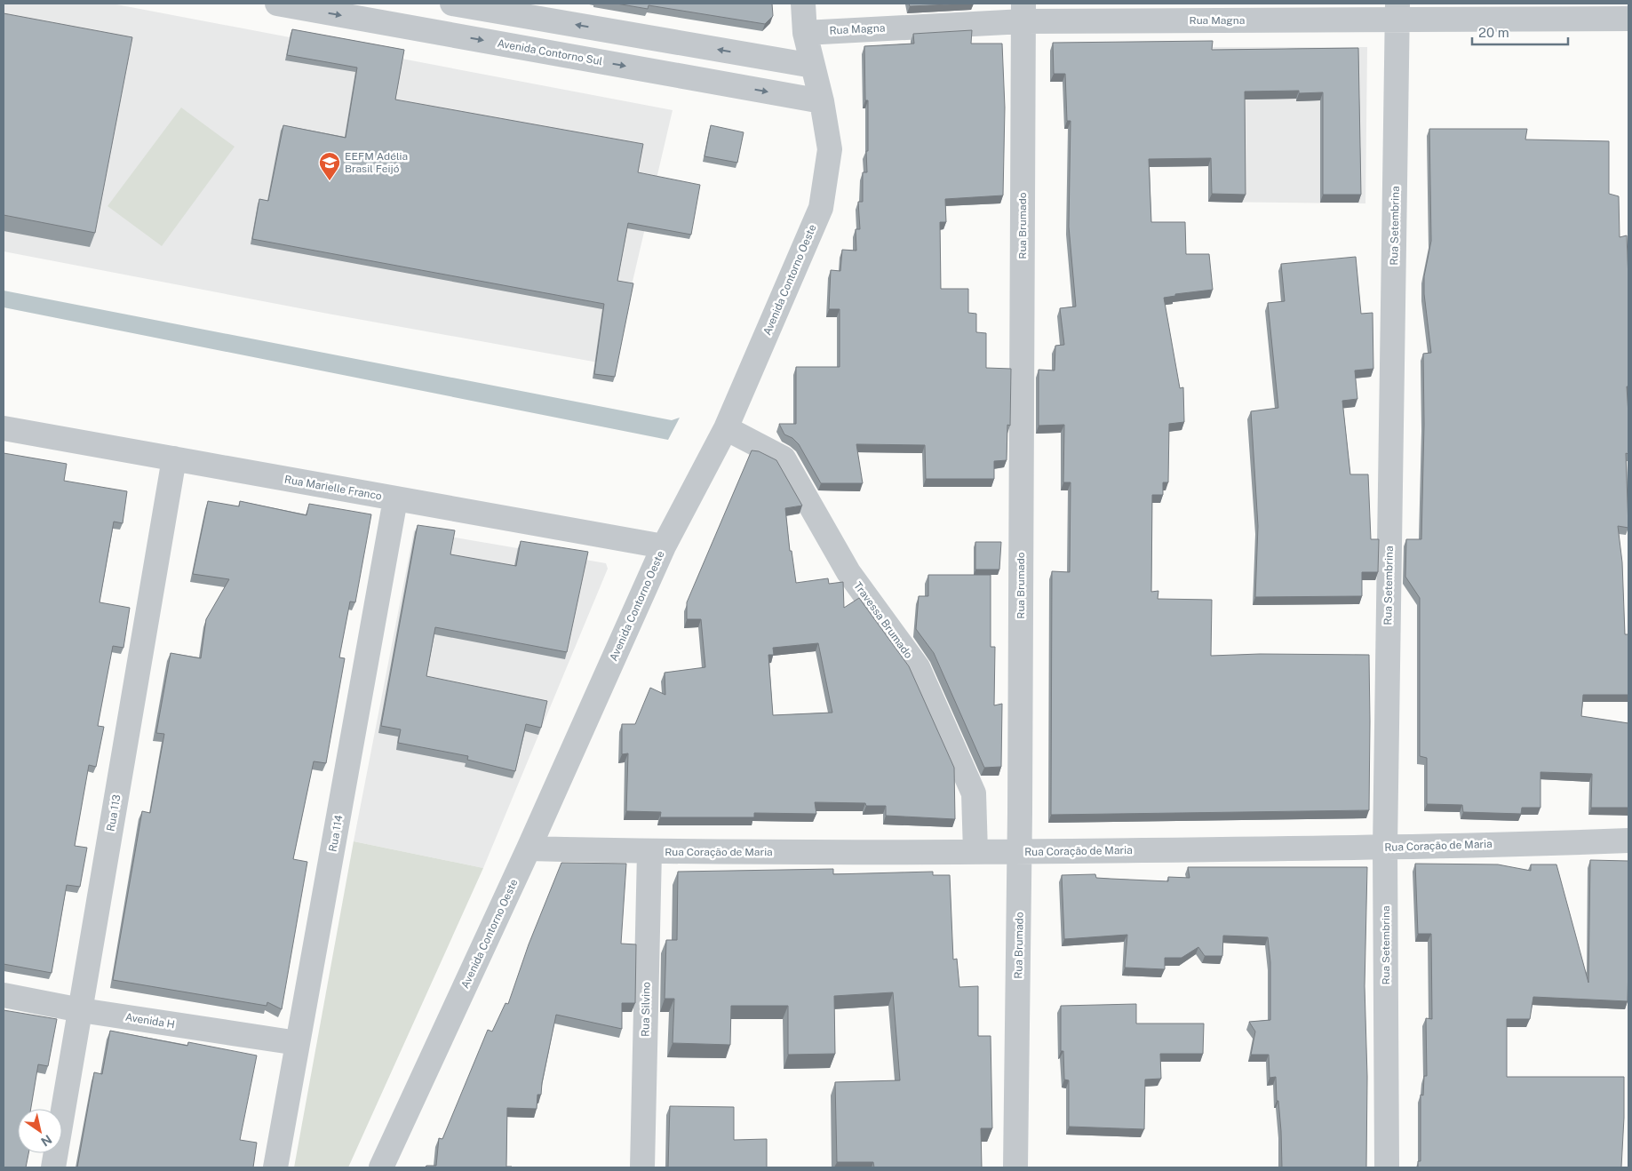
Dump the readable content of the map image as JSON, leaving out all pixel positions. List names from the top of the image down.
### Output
{
  "streets": {
    "street": [
      "Rua Magna",
      "Avenida Contorno Sul",
      "Rua Brumado",
      "Rua Setembrina",
      "Avenida Contorno Oeste",
      "Rua Marielle Franco",
      "Travessa Brumado",
      "Rua 113",
      "Rua 114",
      "Rua Coração de Maria",
      "Rua Silvino",
      "Avenida H"
    ]
  },
  "crossings": [
    ["Rua Magna", "Rua Brumado"],
    ["Rua Magna", "Rua Setembrina"],
    ["Rua Magna", "Avenida Contorno Oeste"],
    ["Avenida Contorno Sul", "Avenida Contorno Oeste"],
    ["Rua Brumado", "Rua Coração de Maria"],
    ["Rua Setembrina", "Rua Coração de Maria"],
    ["Avenida Contorno Oeste", "Rua Marielle Franco"],
    ["Avenida Contorno Oeste", "Travessa Brumado"],
    ["Avenida Contorno Oeste", "Rua Coração de Maria"],
    ["Rua Marielle Franco", "Rua 113"],
    ["Rua Marielle Franco", "Rua 114"],
    ["Travessa Brumado", "Rua Coração de Maria"],
    ["Rua 113", "Avenida H"],
    ["Rua 114", "Avenida H"],
    ["Rua Coração de Maria", "Rua Silvino"]
  ],
  "places": {
    "school or university": ["EEFM Adélia Brasil Feijó"]
  },
  "scale_bar": "20 m",
  "north": "bottom right"
}
